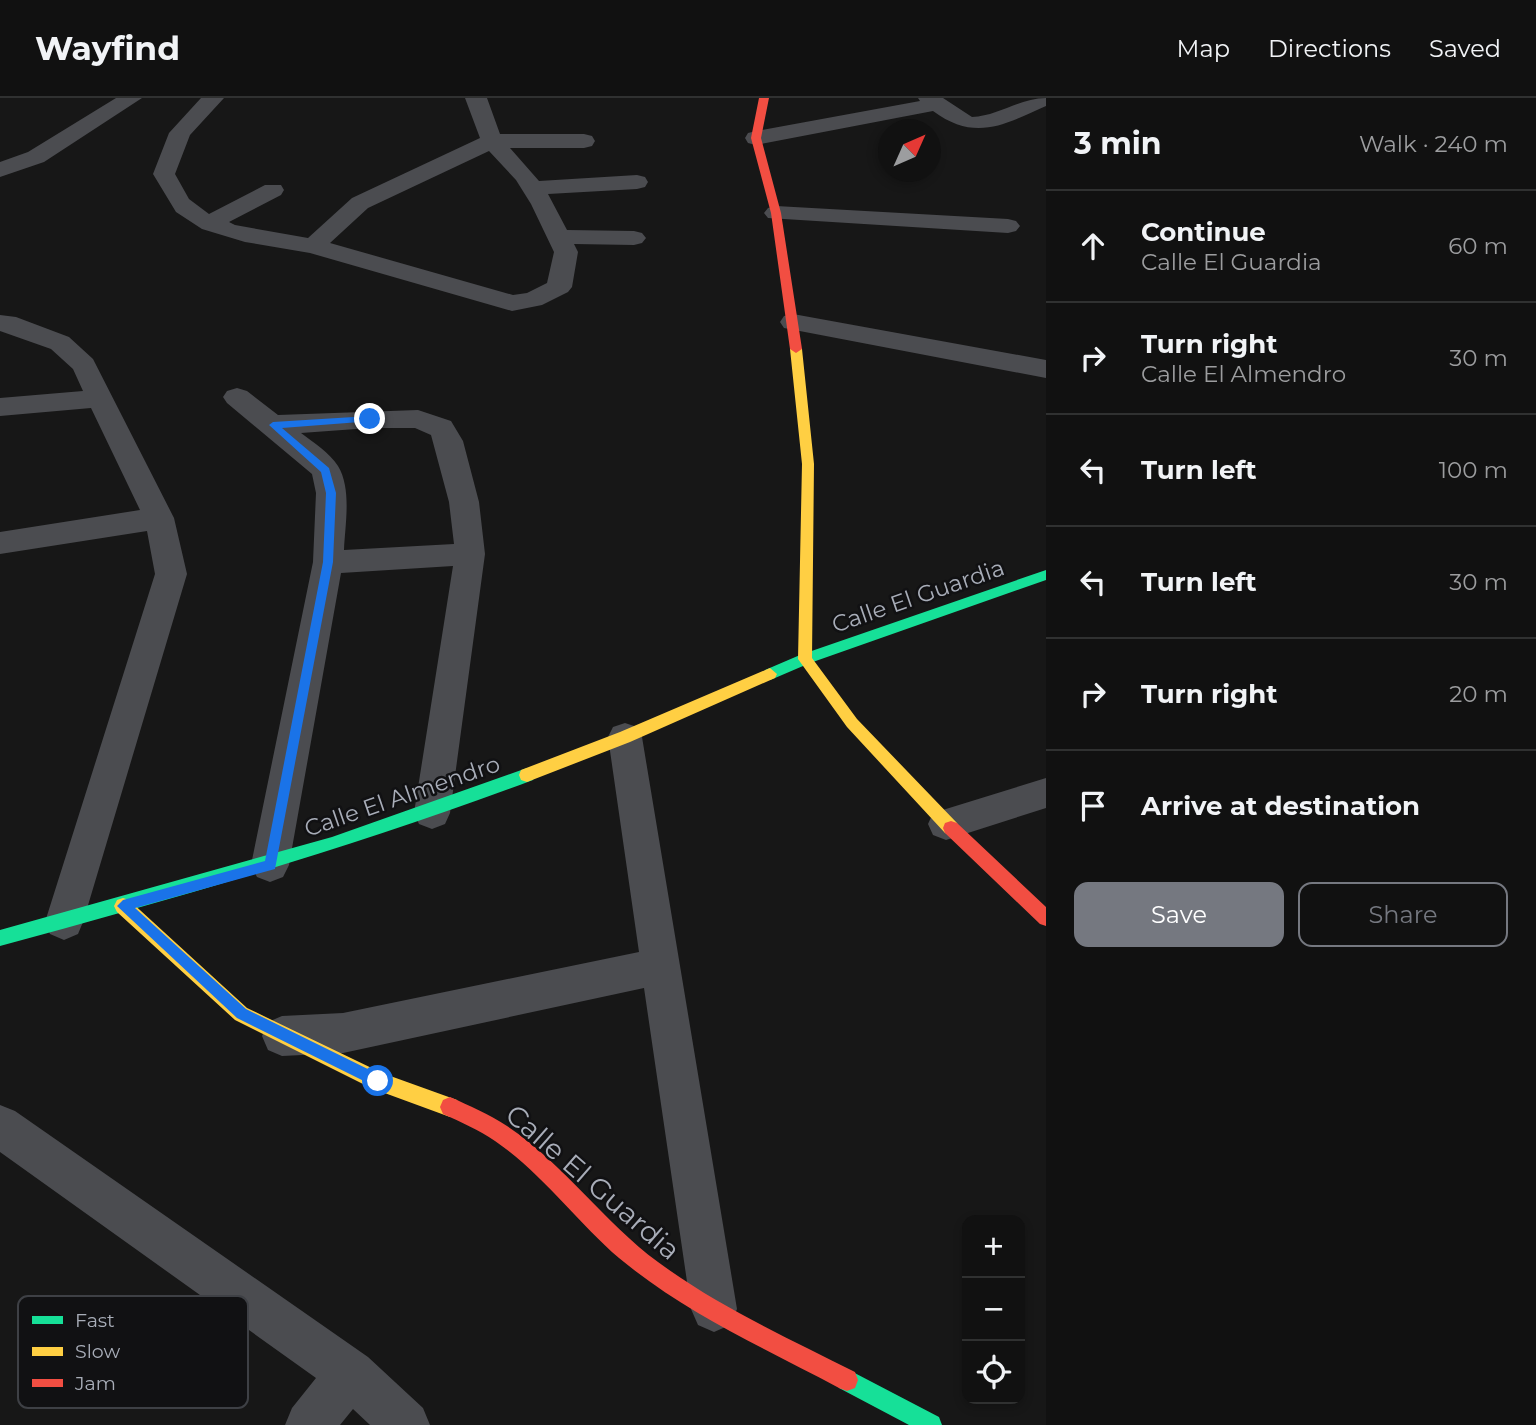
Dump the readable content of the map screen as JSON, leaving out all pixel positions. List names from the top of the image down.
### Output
{
  "streets": {
    "street": ["Calle El Guardia", "Calle El Almendro"]
  },
  "crossings": [
    ["Calle El Guardia", "Calle El Almendro"]
  ],
  "legend": ["Fast", "Slow", "Jam"],
  "north": "top right",
  "page": {
    "header": "Wayfind",
    "nav": ["Map", "Directions", "Saved"],
    "heading": ["3 min", "Walk · 240 m"],
    "list": [
      ["Continue", "Calle El Guardia", "60 m"],
      ["Turn right", "Calle El Almendro", "30 m"],
      ["Turn left", "100 m"],
      ["Turn left", "30 m"],
      ["Turn right", "20 m"],
      "Arrive at destination"
    ],
    "buttons": ["Save", "Share"],
    "map_buttons": ["+", "−"]
  }
}
